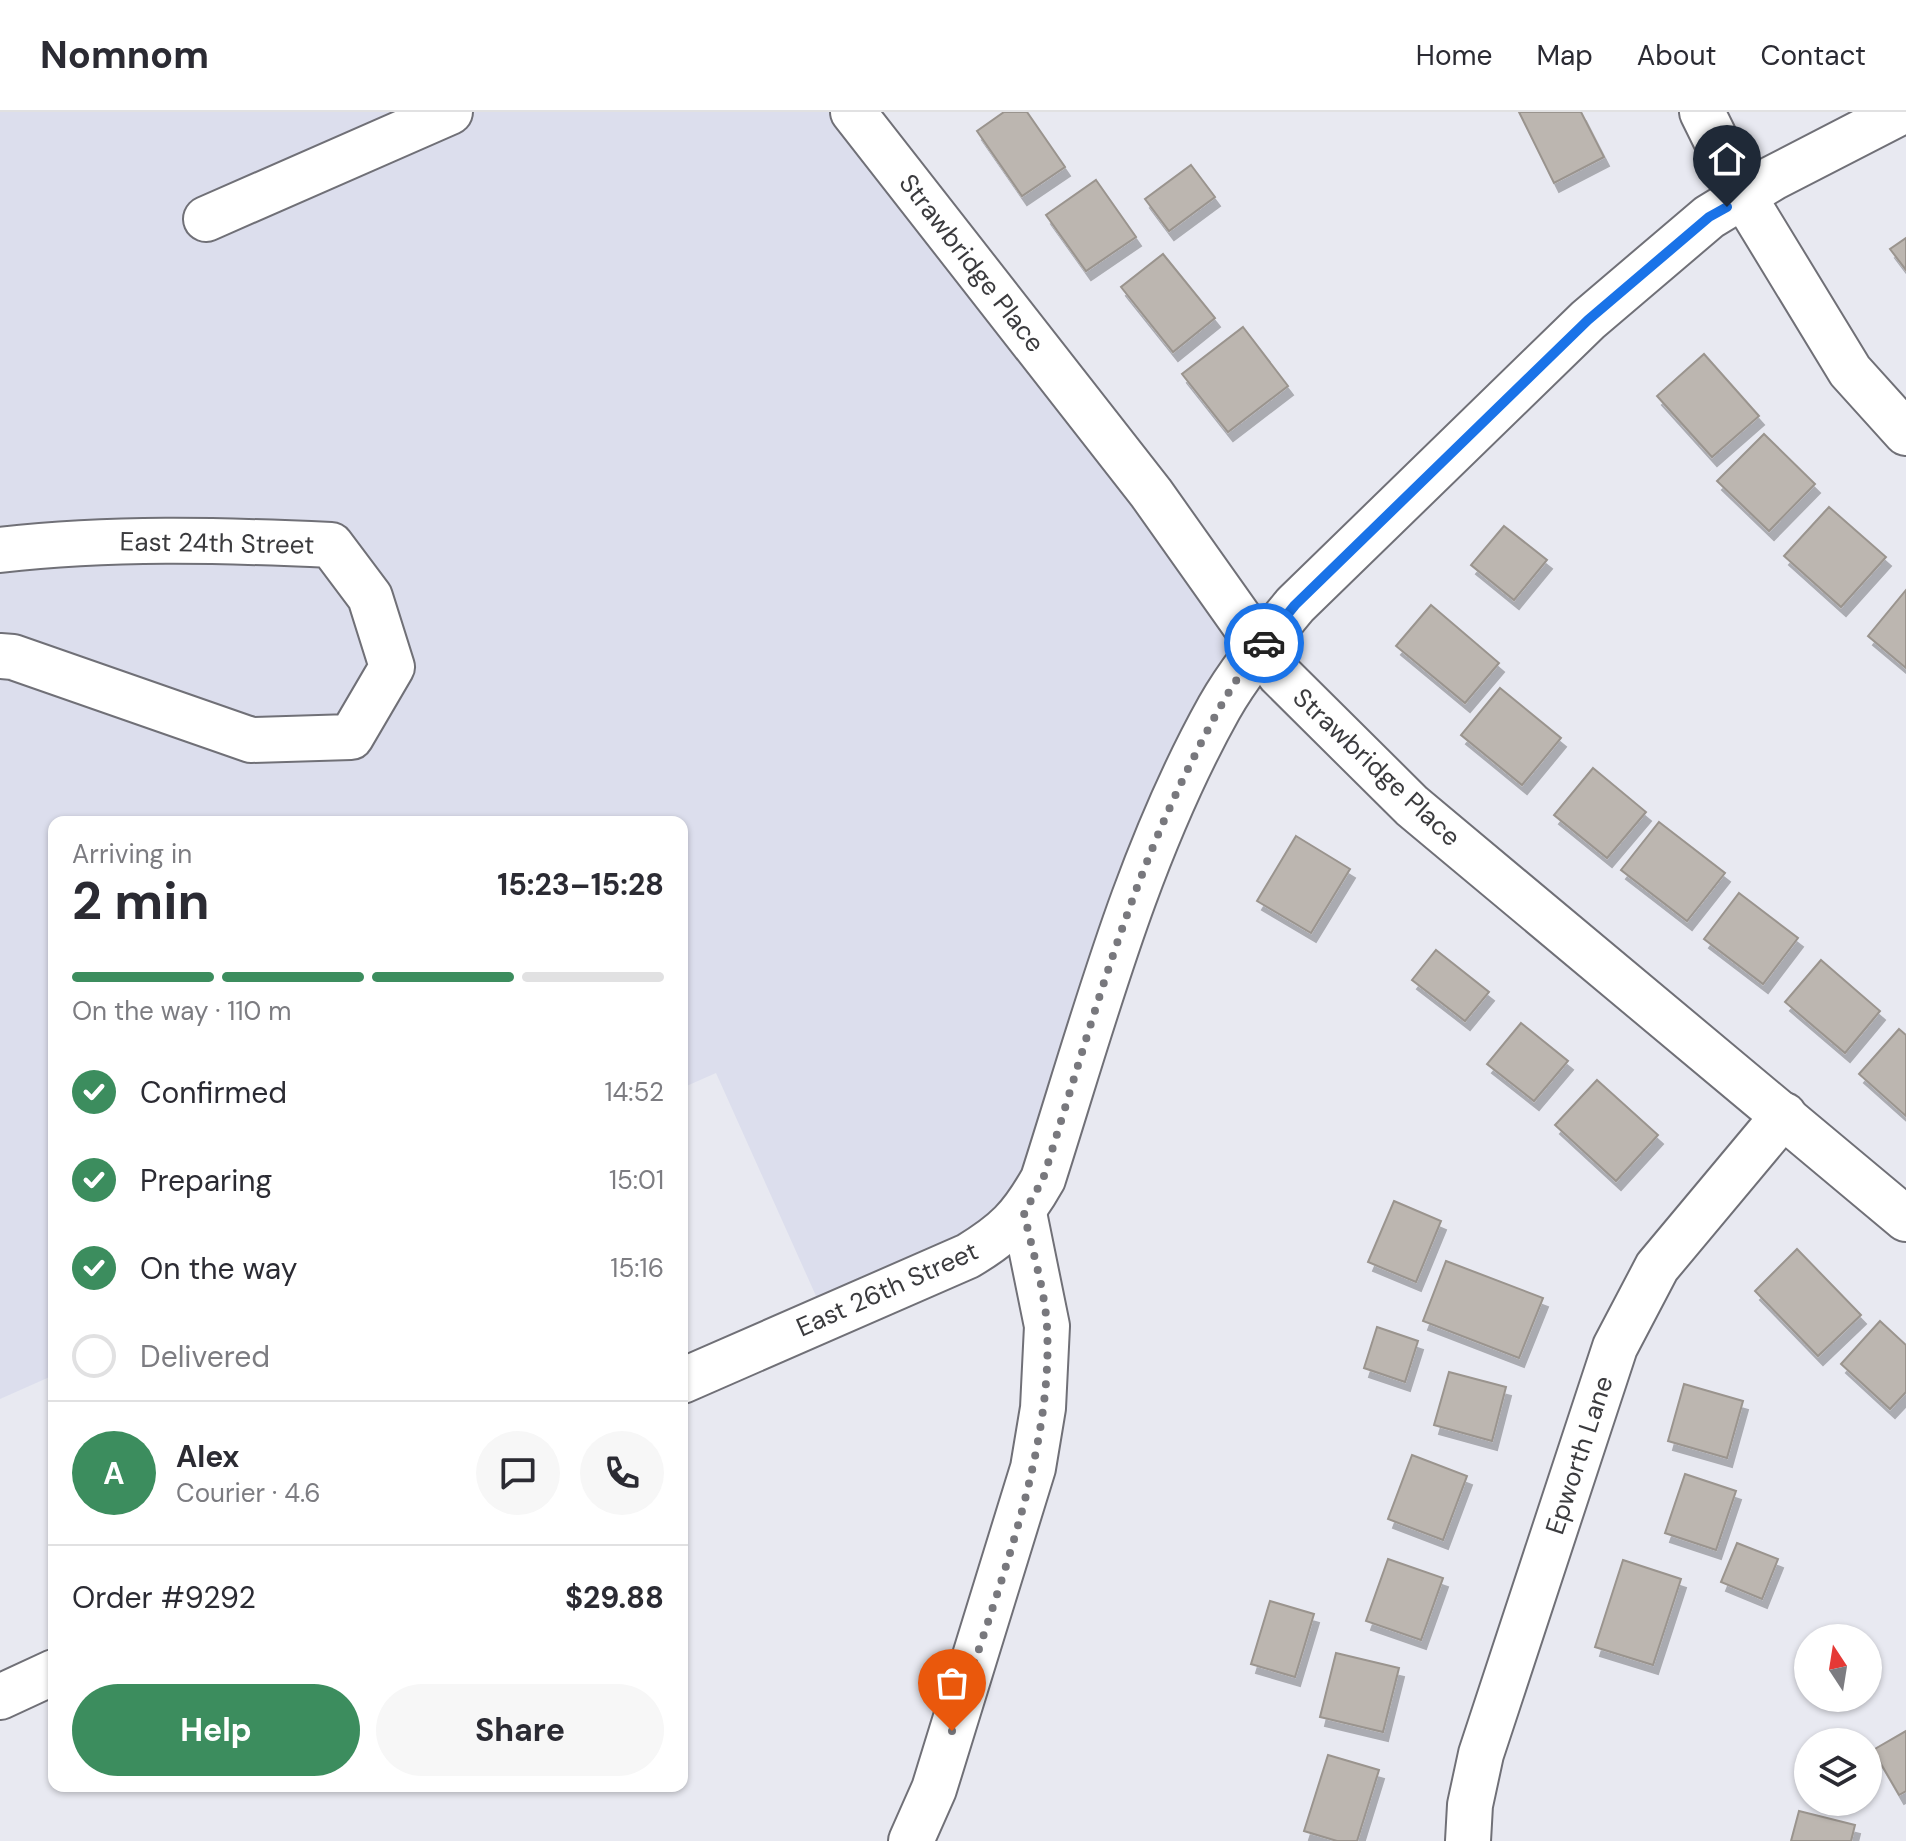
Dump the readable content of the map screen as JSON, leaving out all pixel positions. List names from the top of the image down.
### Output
{
  "streets": {
    "street": [
      "Strawbridge Place",
      "East 24th Street",
      "East 26th Street",
      "Epworth Lane"
    ]
  },
  "crossings": [
    ["Strawbridge Place", "East 26th Street"],
    ["Strawbridge Place", "Epworth Lane"]
  ],
  "north": "top",
  "page": {
    "header": "Nomnom",
    "nav": [
      "Home",
      "Map",
      "About",
      "Contact"
    ],
    "heading": ["2 min", "Arriving in", "15:23–15:28"],
    "panel": [
      "Alex",
      "Courier · 4.6",
      "Order #9292",
      "$29.88"
    ],
    "bar": "On the way · 110 m",
    "list": [
      ["Confirmed", "14:52"],
      ["Preparing", "15:01"],
      ["On the way", "15:16"],
      "Delivered"
    ],
    "round": "A",
    "buttons": ["Help", "Share"]
  }
}
